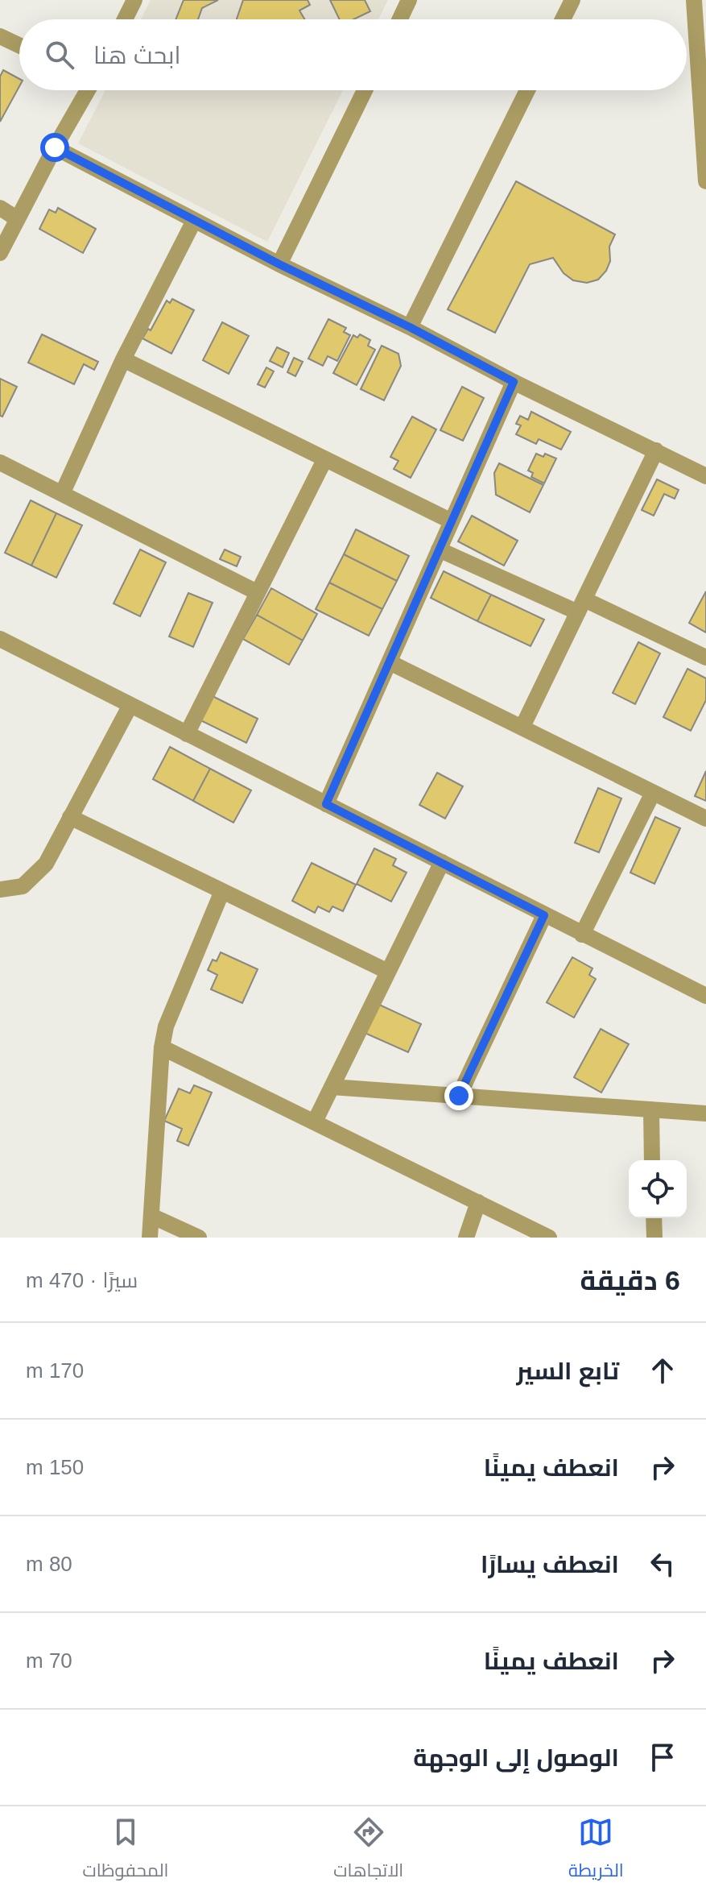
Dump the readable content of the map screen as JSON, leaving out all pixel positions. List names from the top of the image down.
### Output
{
  "page": {
    "search": "ابحث هنا",
    "heading": ["6 دقيقة", "سيرًا · 470 m"],
    "list": [
      ["تابع السير", "170 m"],
      ["انعطف يمينًا", "150 m"],
      ["انعطف يسارًا", "80 m"],
      ["انعطف يمينًا", "70 m"],
      "الوصول إلى الوجهة"
    ],
    "nav": ["الخريطة", "الاتجاهات", "المحفوظات"]
  }
}
